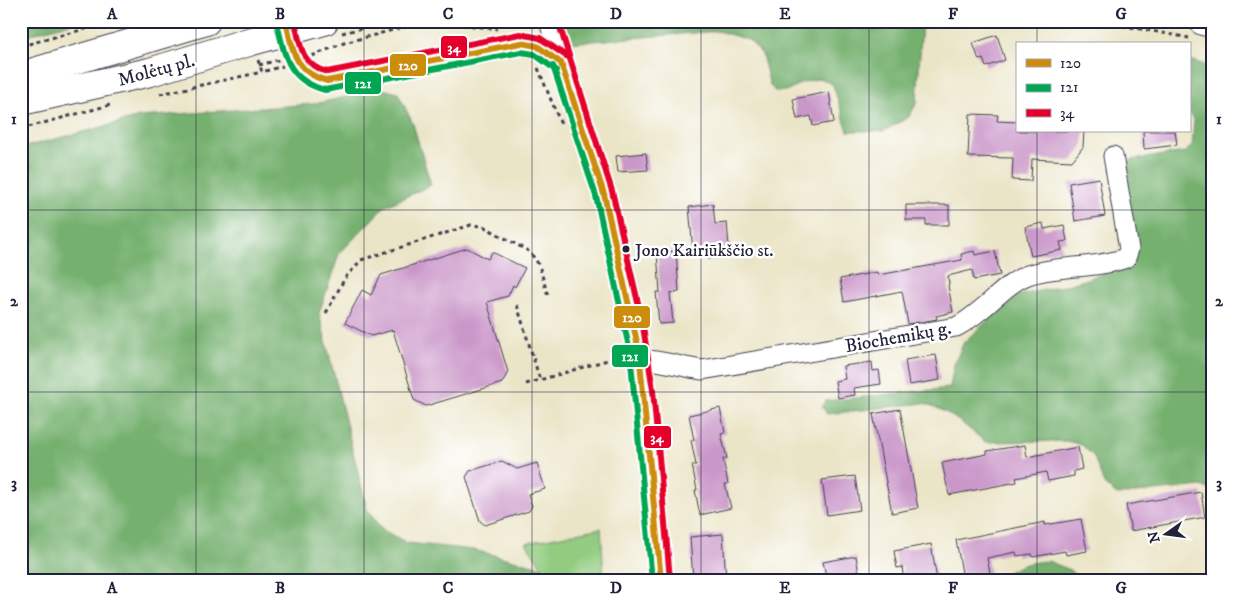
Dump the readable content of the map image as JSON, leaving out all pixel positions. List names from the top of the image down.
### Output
{
  "streets": {
    "highway": ["Molėtų pl."],
    "street": ["Biochemikų g."]
  },
  "places": ["Jono Kairiūkščio st."],
  "lines": ["transit line 120", "transit line 34", "transit line 121"],
  "legend": ["120", "121", "34"],
  "north": "left",
  "grid": {
    "columns": [
      "A",
      "B",
      "C",
      "D",
      "E",
      "F",
      "G"
    ],
    "rows": ["1", "2", "3"]
  }
}
